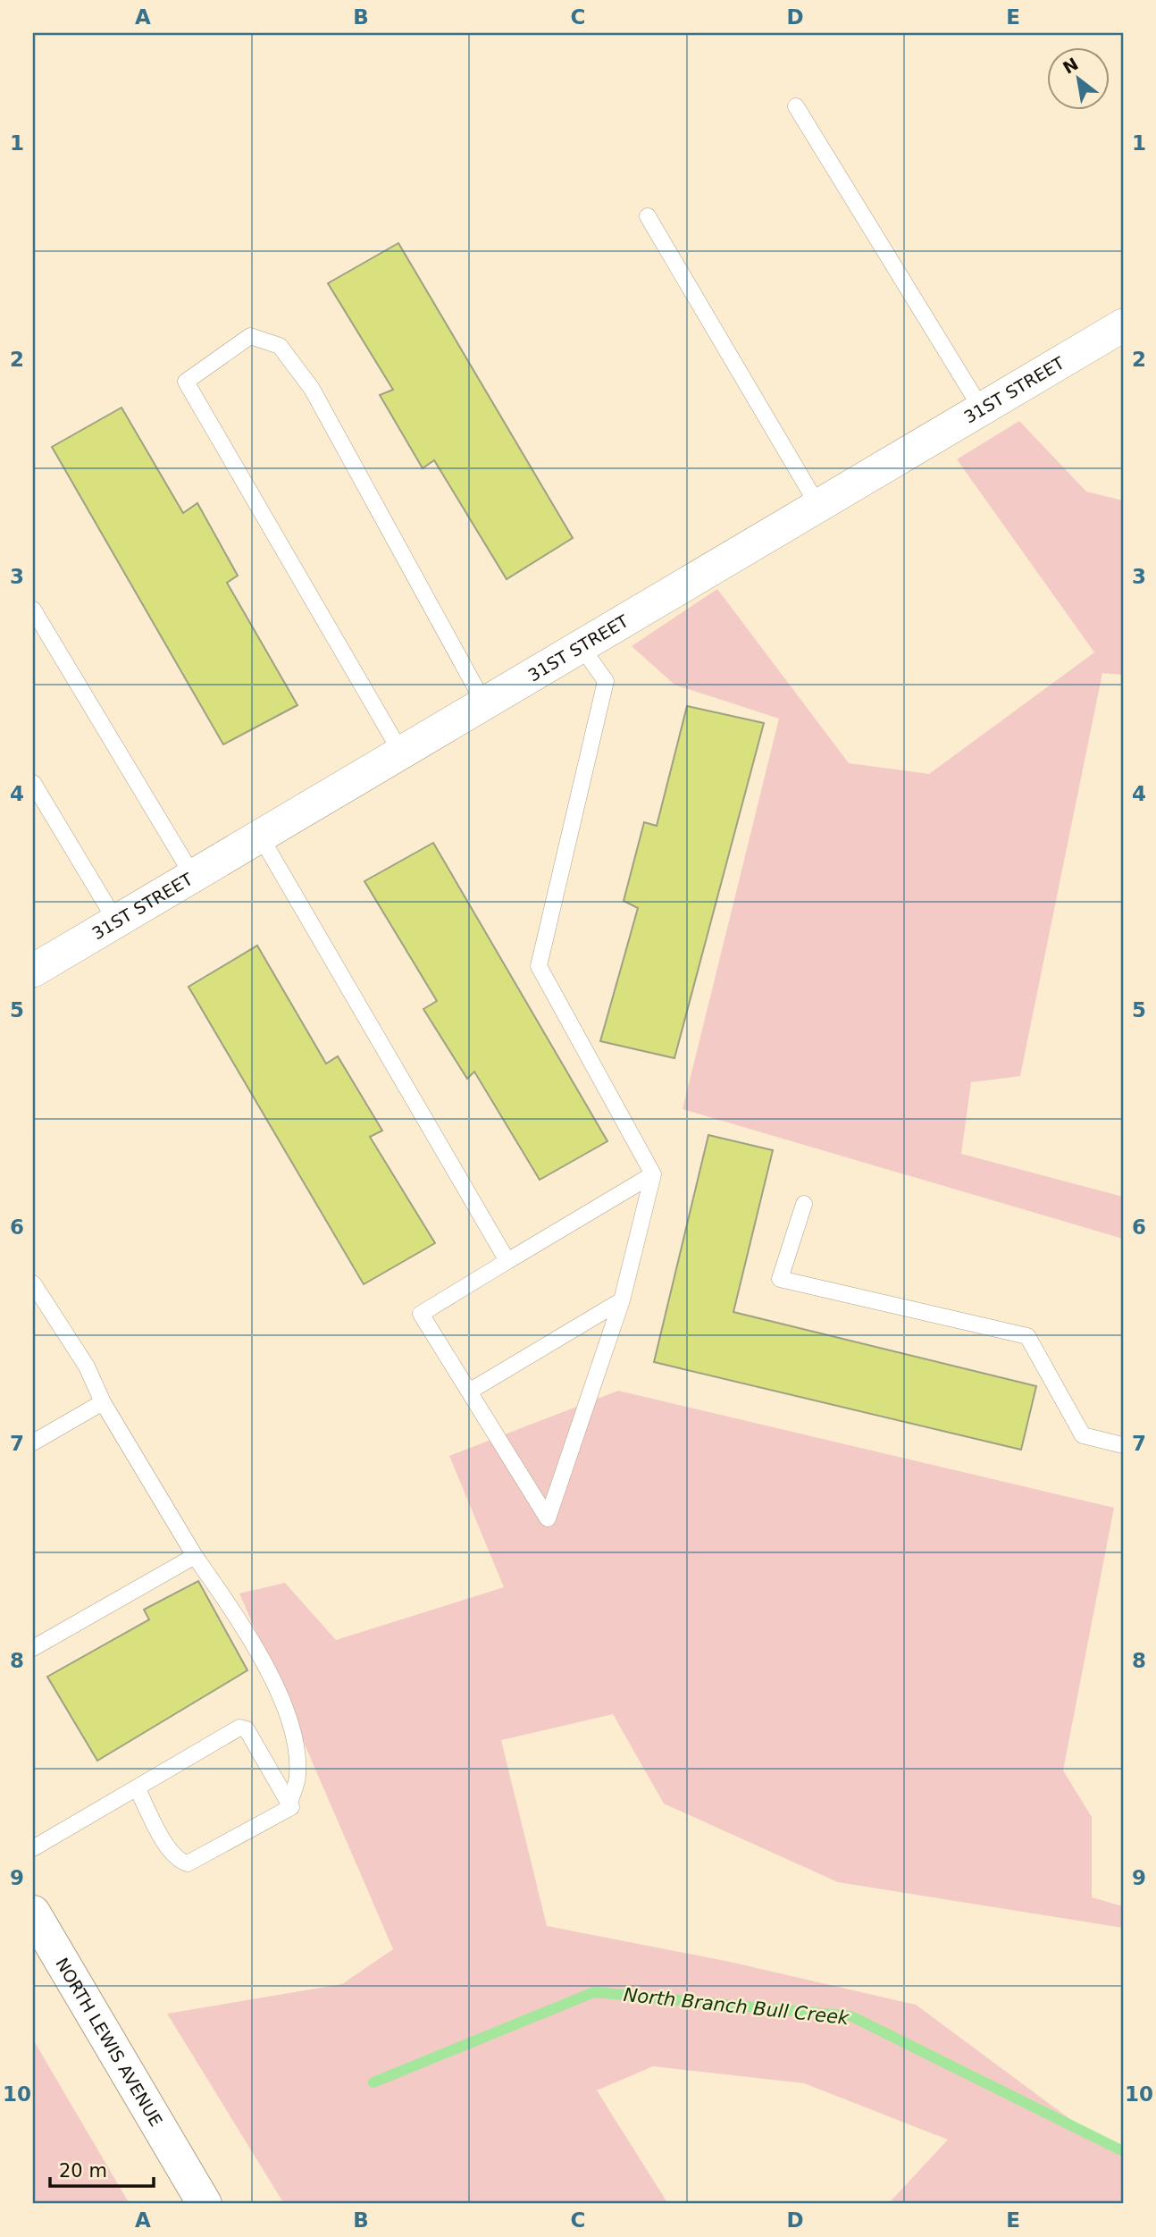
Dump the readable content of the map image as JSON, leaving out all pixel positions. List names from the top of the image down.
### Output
{
  "streets": {
    "main road": ["NORTH LEWIS AVENUE"],
    "street": ["31ST STREET"]
  },
  "water": ["North Branch Bull Creek"],
  "scale_bar": "20 m",
  "north": "top left",
  "grid": {
    "columns": [
      "A",
      "B",
      "C",
      "D",
      "E"
    ],
    "rows": [
      "1",
      "2",
      "3",
      "4",
      "5",
      "6",
      "7",
      "8",
      "9",
      "10"
    ]
  }
}
